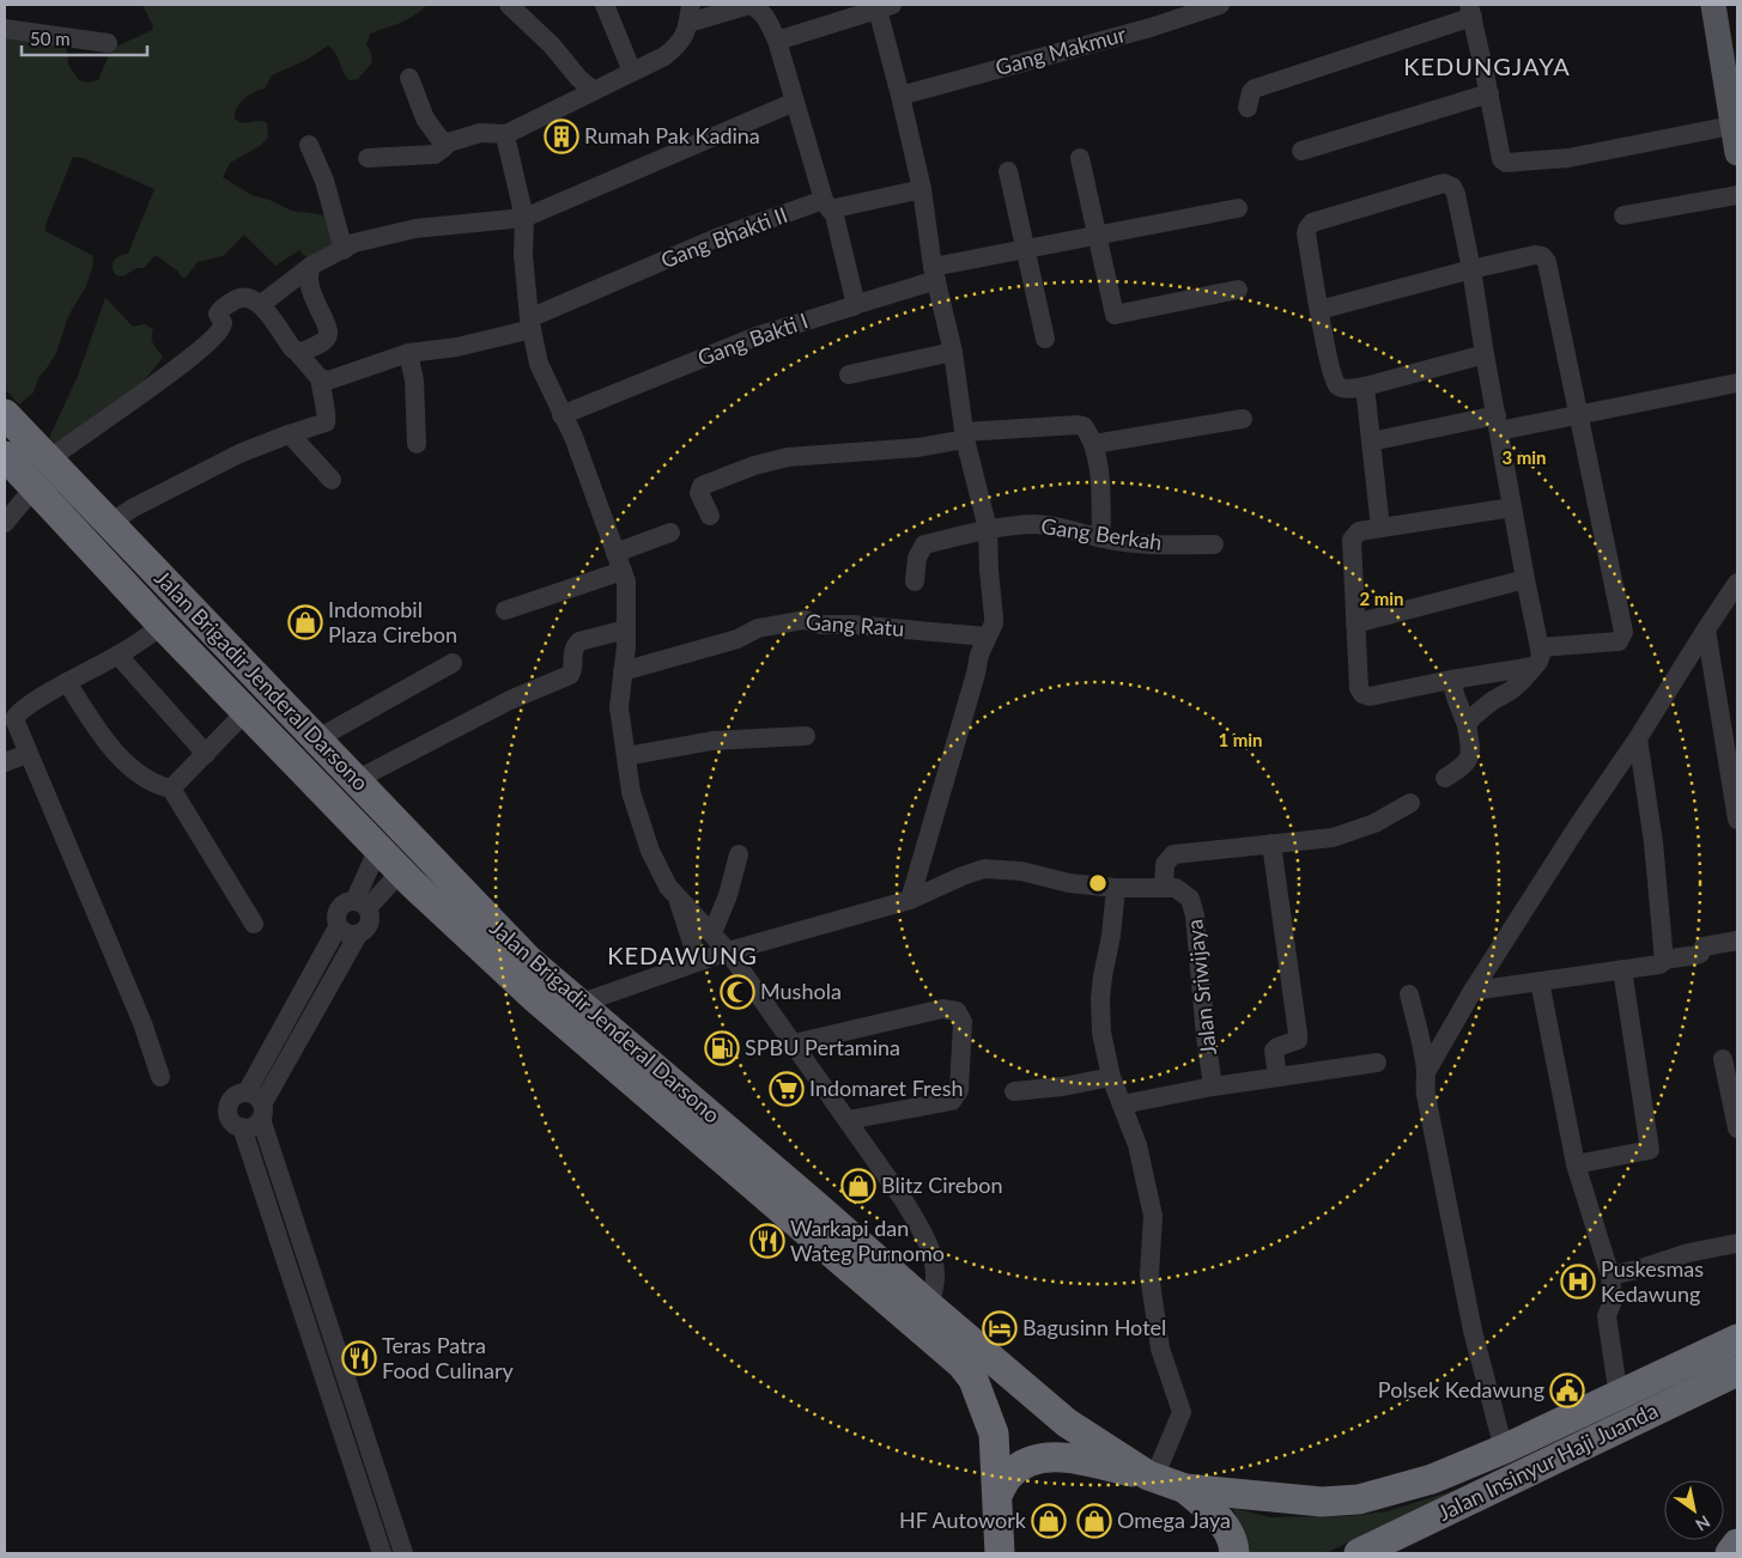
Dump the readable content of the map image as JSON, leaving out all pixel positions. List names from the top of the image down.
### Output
{
  "streets": {
    "highway": ["Jalan Brigadir Jenderal Darsono", "Jalan Insinyur Haji Juanda"],
    "street": [
      "Gang Makmur",
      "Gang Bhakti II",
      "Gang Bakti I",
      "Gang Berkah",
      "Gang Ratu",
      "Jalan Sriwijaya"
    ]
  },
  "crossings": [
    ["Gang Bhakti II", "Gang Bakti I"],
    ["Jalan Brigadir Jenderal Darsono", "Jalan Sriwijaya"],
    ["Jalan Brigadir Jenderal Darsono", "Jalan Insinyur Haji Juanda"]
  ],
  "districts": ["KEDUNGJAYA", "KEDAWUNG"],
  "places": {
    "building": ["Rumah Pak Kadina"],
    "shop": [
      "Indomobil Plaza Cirebon",
      "Blitz Cirebon",
      "HF Autowork",
      "Omega Jaya"
    ],
    "mosque": ["Mushola"],
    "fuel station": ["SPBU Pertamina"],
    "supermarket": ["Indomaret Fresh"],
    "restaurant": ["Warkapi dan Wateg Purnomo", "Teras Patra Food Culinary"],
    "hospital": ["Puskesmas Kedawung"],
    "hotel": ["Bagusinn Hotel"],
    "public building": ["Polsek Kedawung"]
  },
  "scale_bar": "50 m",
  "north": "bottom right",
  "rings": ["3 min", "2 min", "1 min"]
}
